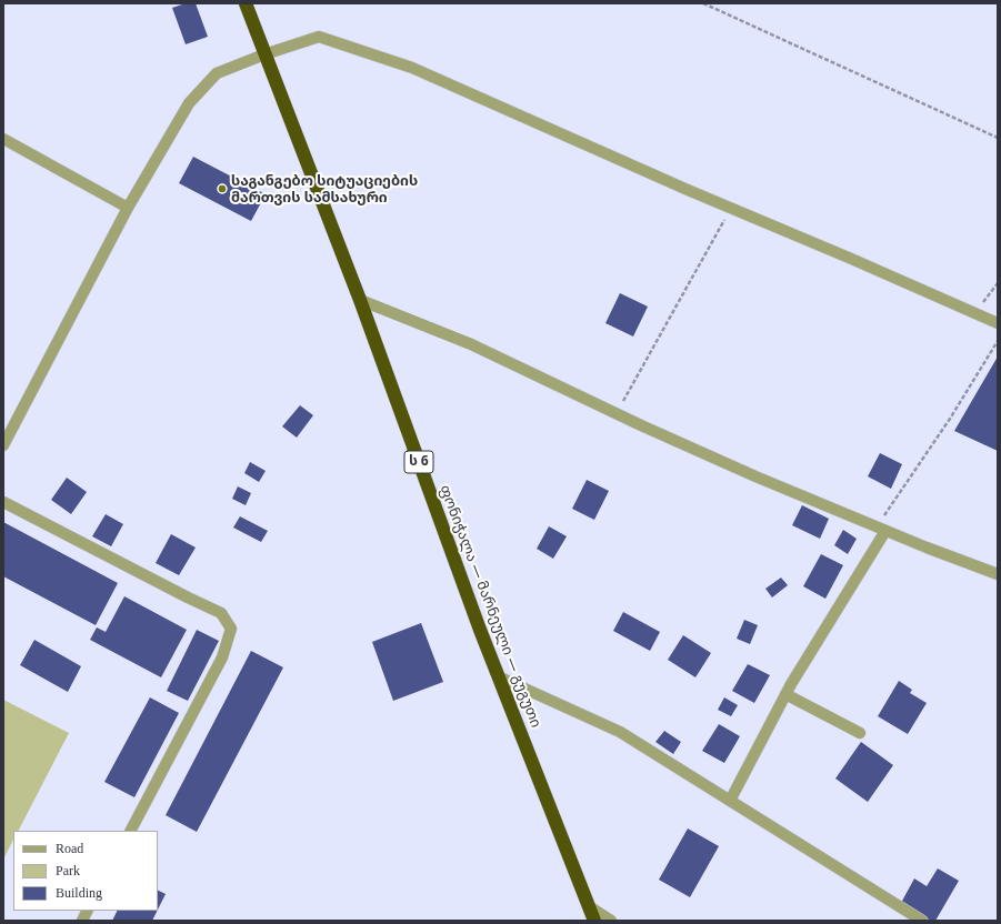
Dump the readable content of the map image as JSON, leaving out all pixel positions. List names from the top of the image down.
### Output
{
  "streets": {
    "highway": ["ს 6", "ფონიჭალა — მარნეული — გუგუთი"]
  },
  "places": ["საგანგებო სიტუაციების მართვის სამსახური"],
  "legend": ["Road", "Park", "Building"]
}
